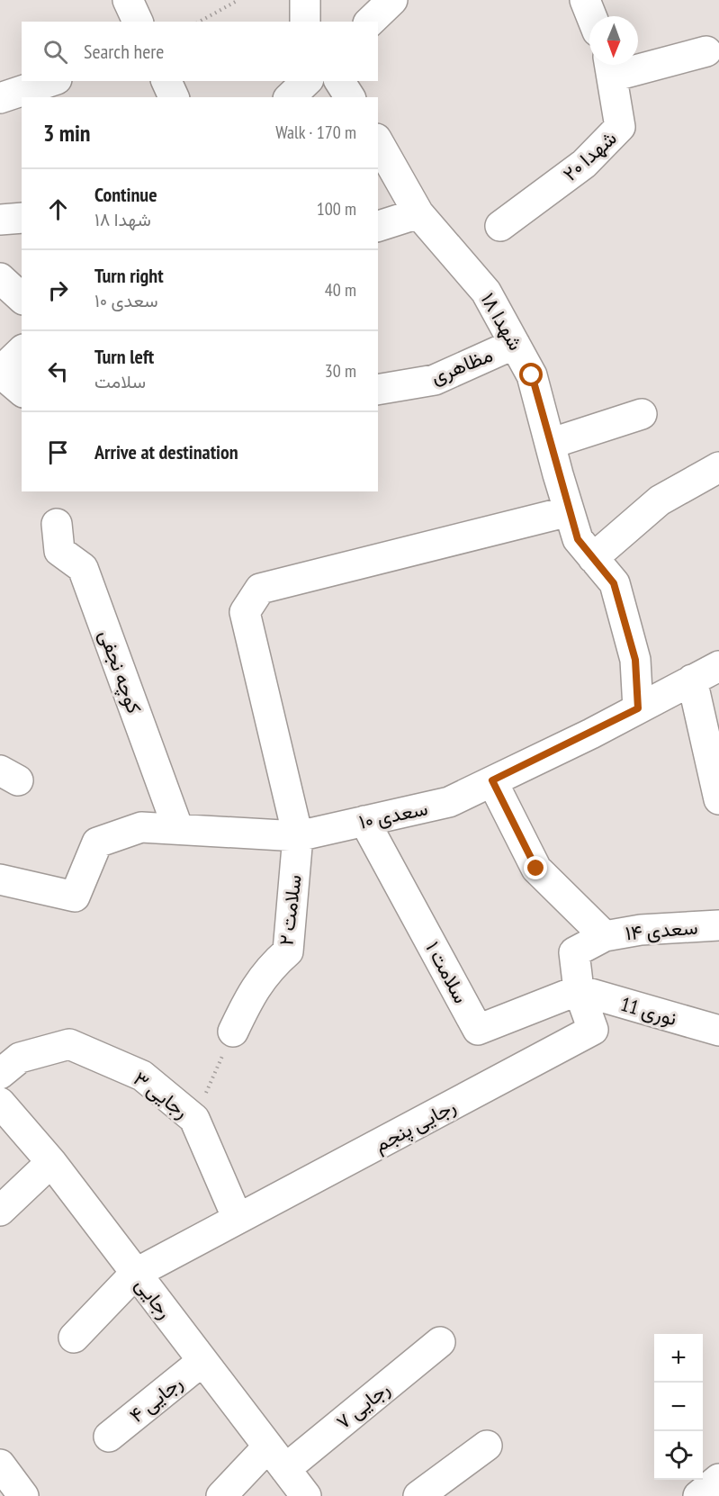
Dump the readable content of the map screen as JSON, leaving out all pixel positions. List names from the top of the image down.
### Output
{
  "streets": {
    "street": [
      "شهدا ۲۰",
      "شهدا ۱۸",
      "مظاهری",
      "کوچه نجفی",
      "سعدی ۱۰",
      "سلامت ۲",
      "سعدی ۱۴",
      "سلامت ۱",
      "نوری 11",
      "رجایی ۳",
      "رجایی پنجم",
      "رجایی",
      "رجایی ۴",
      "رجایی ۷"
    ]
  },
  "crossings": [
    ["شهدا ۱۸", "مظاهری"],
    ["شهدا ۱۸", "سعدی ۱۰"],
    ["شهدا ۱۸", "سلامت ۲"],
    ["کوچه نجفی", "سعدی ۱۰"],
    ["سعدی ۱۰", "سلامت ۲"],
    ["سعدی ۱۰", "سلامت ۱"],
    ["سعدی ۱۴", "رجایی پنجم"],
    ["سلامت ۱", "نوری 11"],
    ["سلامت ۱", "رجایی پنجم"],
    ["نوری 11", "رجایی پنجم"],
    ["رجایی ۳", "رجایی پنجم"],
    ["رجایی پنجم", "رجایی"],
    ["رجایی", "رجایی ۴"],
    ["رجایی", "رجایی ۷"]
  ],
  "north": "bottom",
  "page": {
    "search": "Search here",
    "heading": ["3 min", "Walk · 170 m"],
    "list": [
      ["Continue", "شهدا ۱۸", "100 m"],
      ["Turn right", "سعدی ۱۰", "40 m"],
      ["Turn left", "سلامت", "30 m"],
      "Arrive at destination"
    ],
    "map_buttons": ["+", "−"]
  }
}
